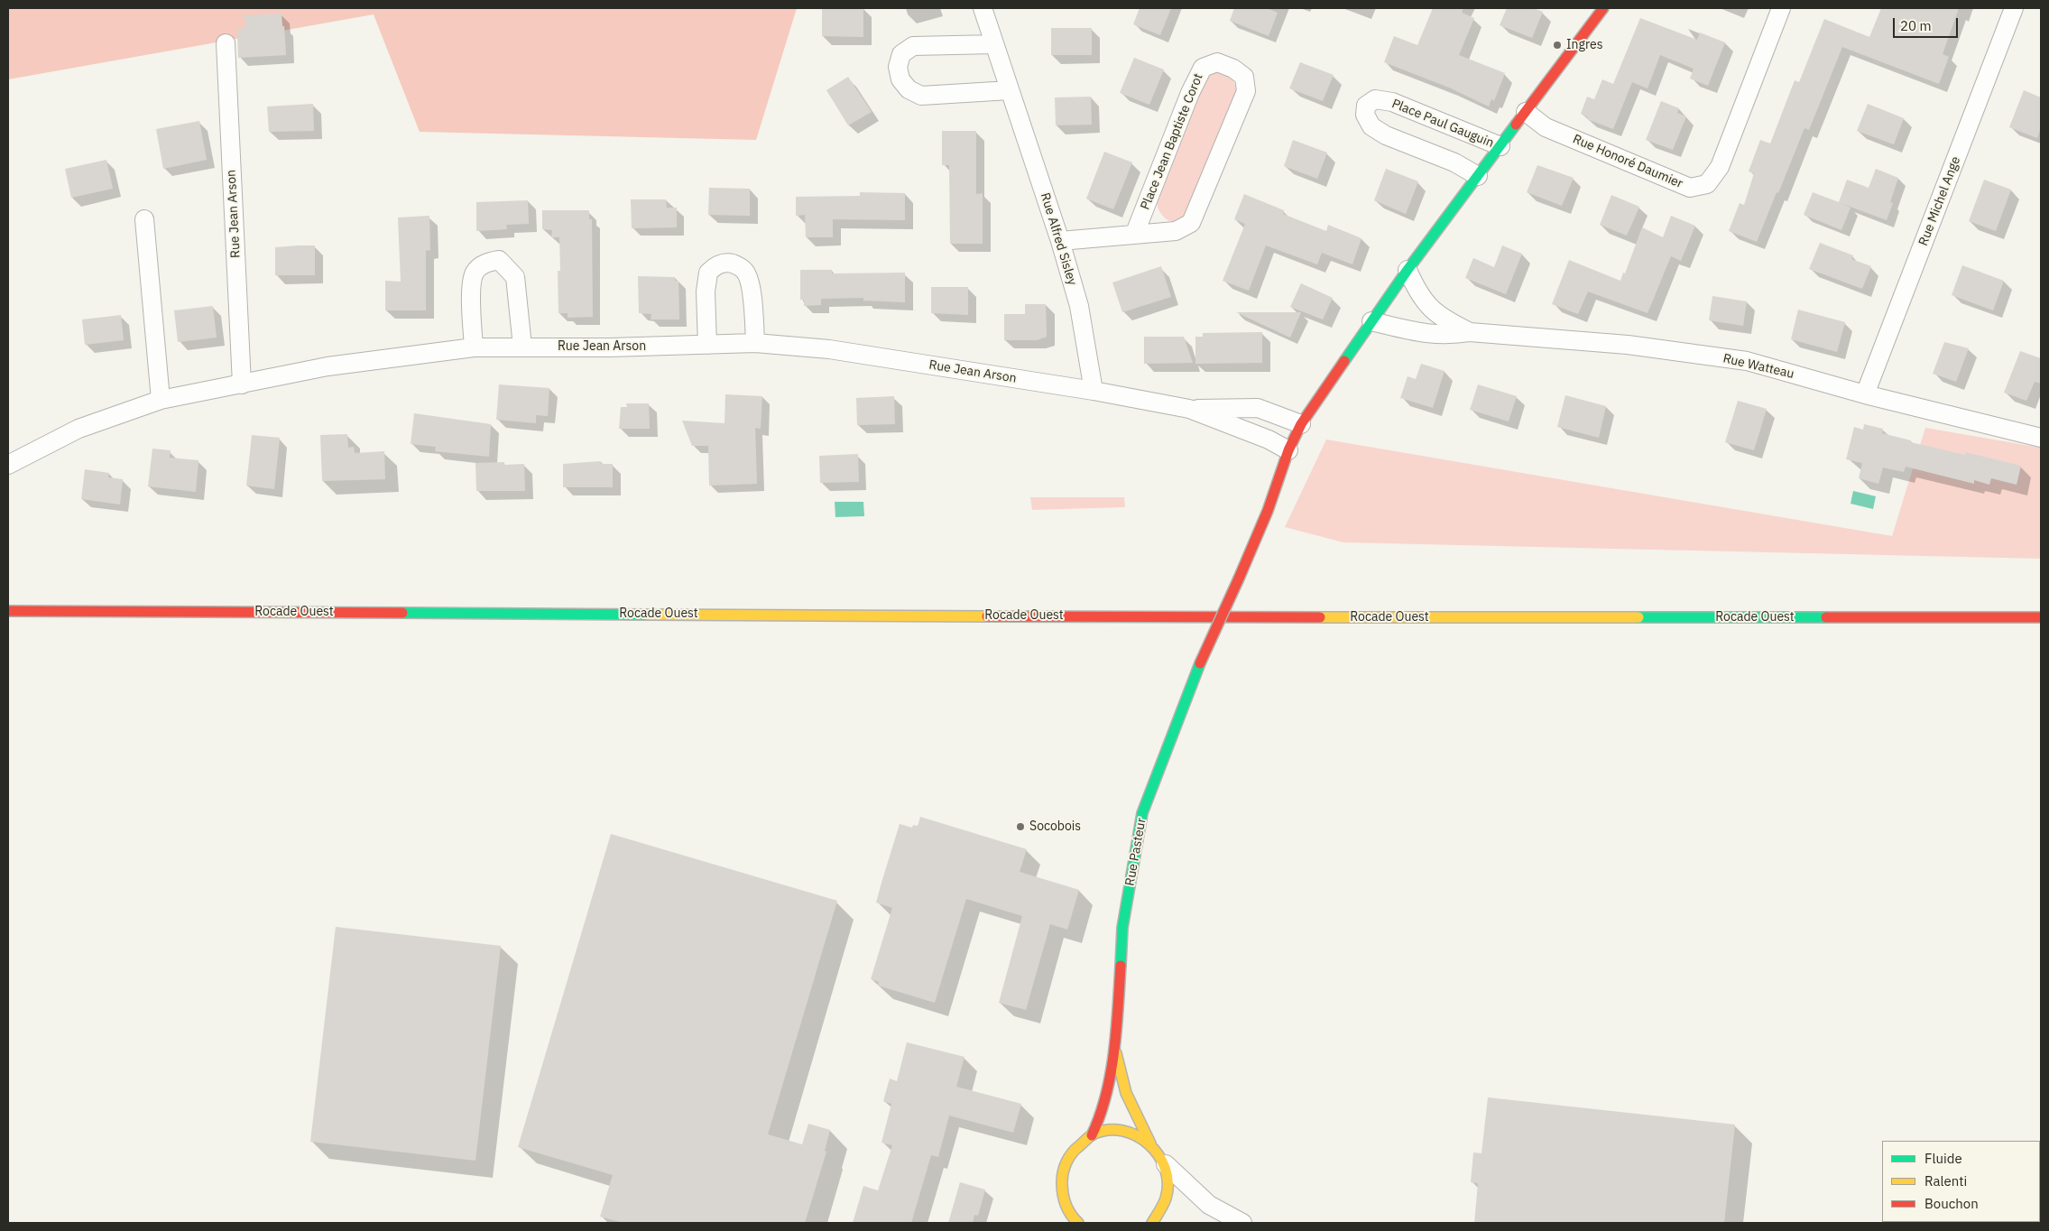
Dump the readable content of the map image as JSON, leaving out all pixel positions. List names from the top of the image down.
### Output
{
  "streets": {
    "main road": ["Rocade Ouest", "Rue Pasteur"],
    "street": [
      "Place Paul Gauguin",
      "Place Jean Baptiste Corot",
      "Rue Honoré Daumier",
      "Rue Michel Ange",
      "Rue Jean Arson",
      "Rue Alfred Sisley",
      "Rue Watteau"
    ]
  },
  "crossings": [
    ["Place Paul Gauguin", "Rue Pasteur"],
    ["Place Jean Baptiste Corot", "Rue Alfred Sisley"],
    ["Rue Honoré Daumier", "Rue Pasteur"],
    ["Rue Michel Ange", "Rue Watteau"],
    ["Rue Jean Arson", "Rue Alfred Sisley"],
    ["Rue Jean Arson", "Rue Pasteur"],
    ["Rue Watteau", "Rue Pasteur"]
  ],
  "places": ["Ingres", "Socobois"],
  "legend": ["Fluide", "Ralenti", "Bouchon"],
  "scale_bar": "20 m"
}
